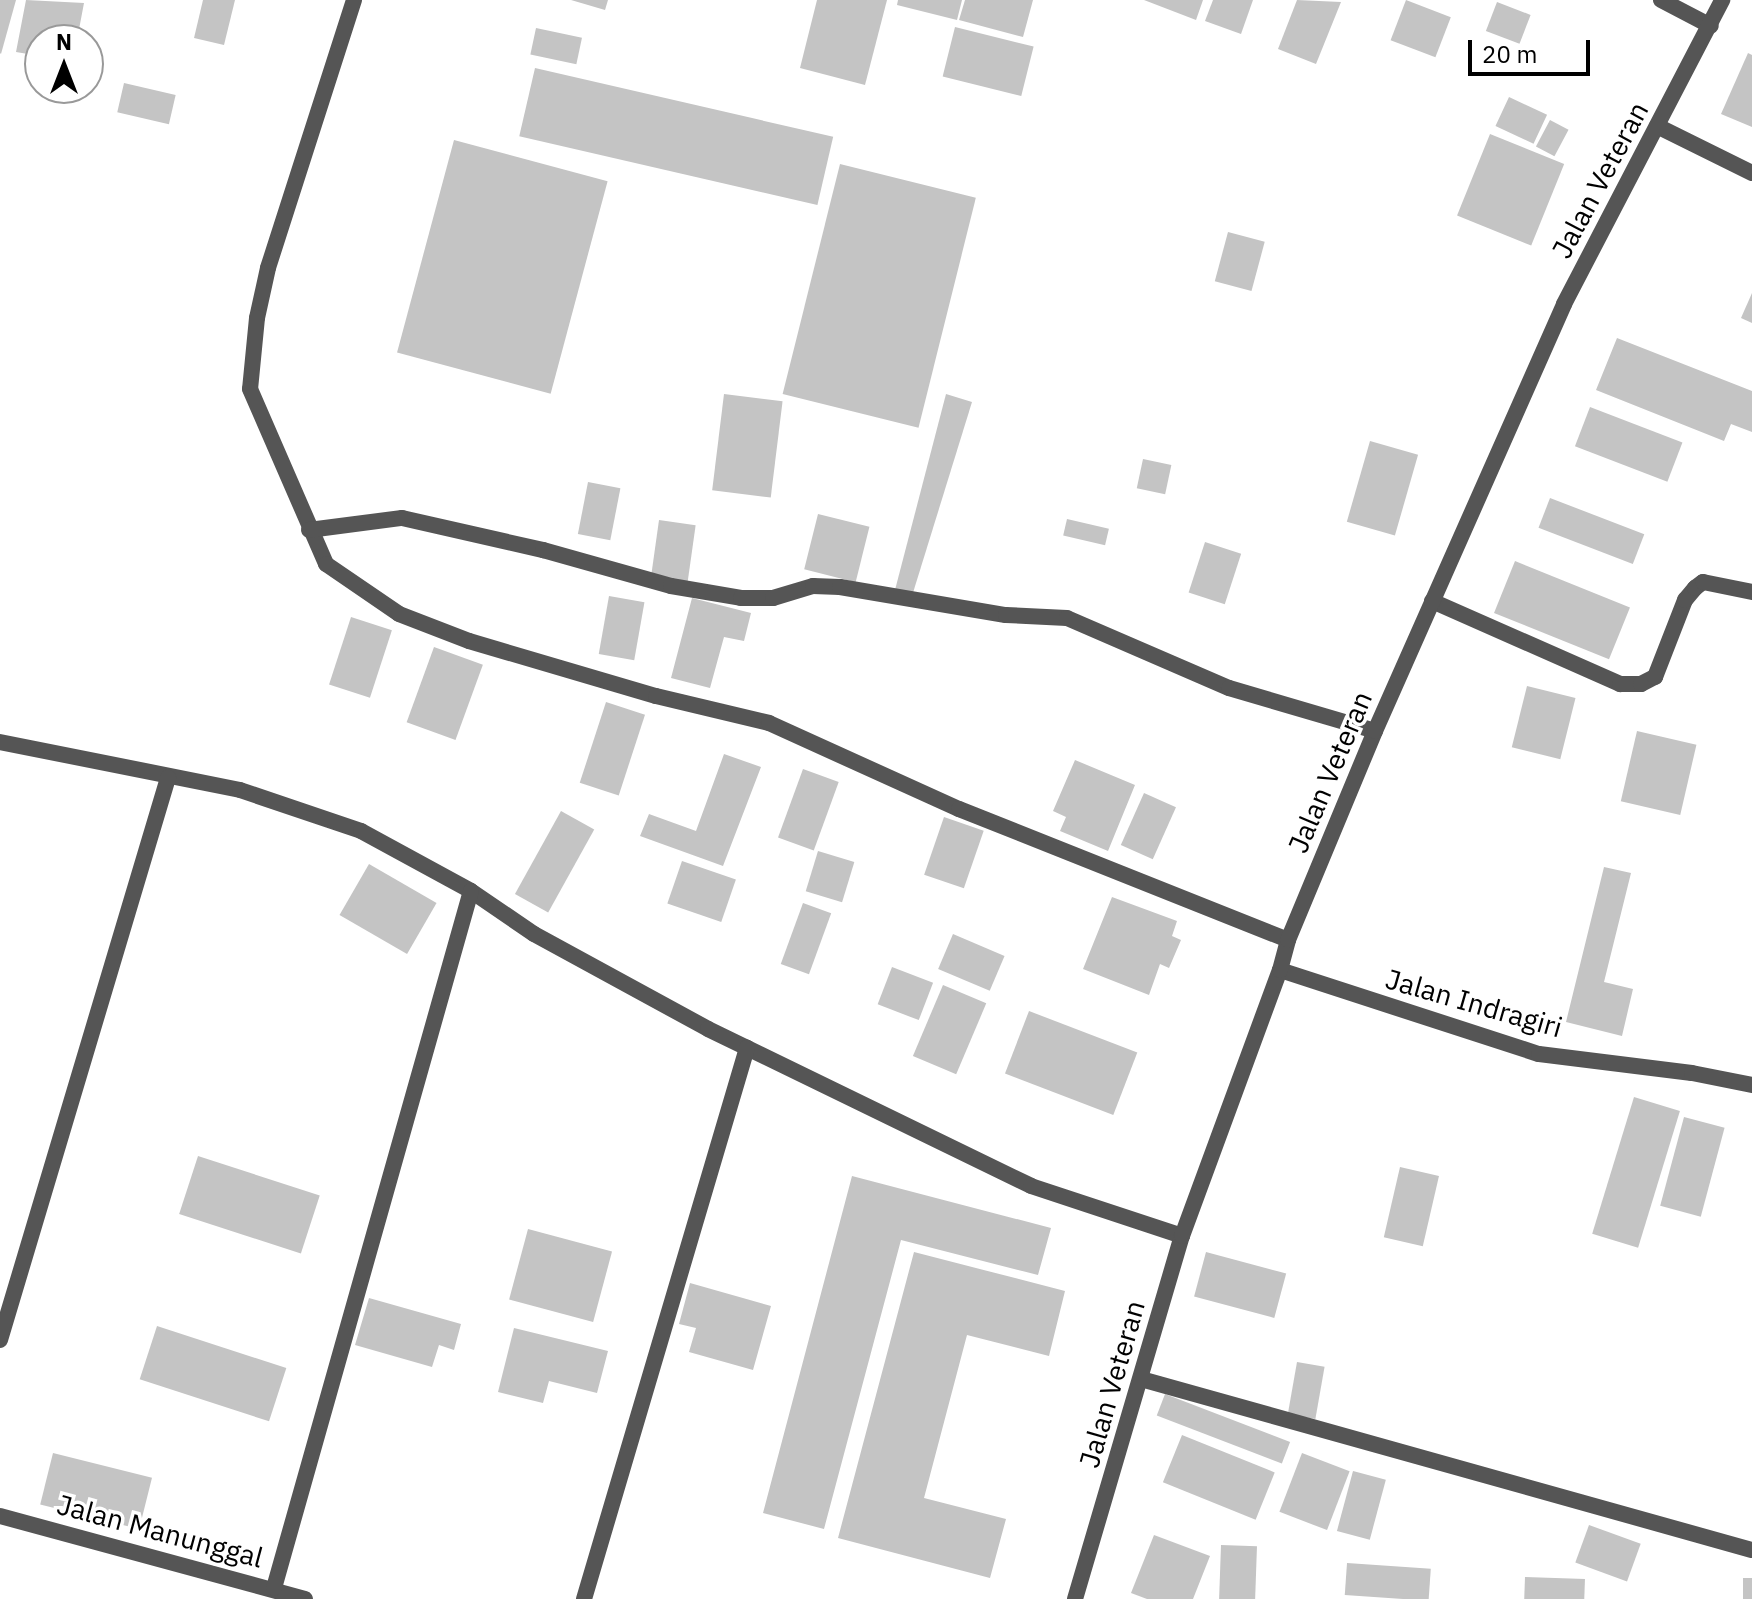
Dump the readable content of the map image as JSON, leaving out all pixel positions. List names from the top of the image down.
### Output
{
  "streets": {
    "street": ["Jalan Veteran", "Jalan Indragiri", "Jalan Manunggal"]
  },
  "crossings": [
    ["Jalan Veteran", "Jalan Indragiri"]
  ],
  "scale_bar": "20 m",
  "north": "top"
}
